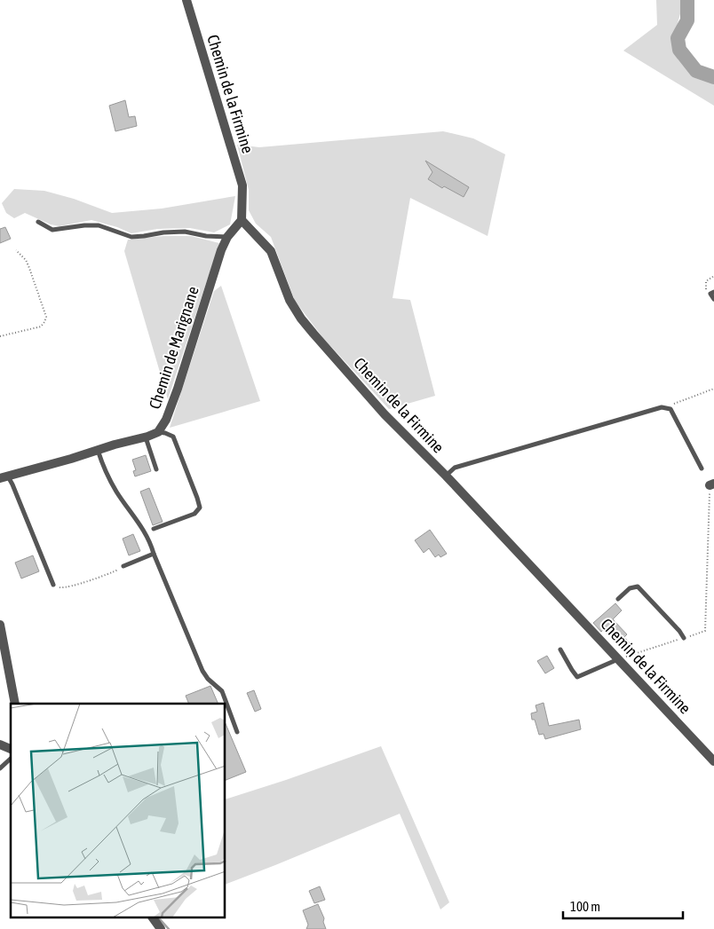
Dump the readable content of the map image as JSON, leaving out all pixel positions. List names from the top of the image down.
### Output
{
  "streets": {
    "street": ["Chemin de la Firmine", "Chemin de Marignane"]
  },
  "crossings": [
    ["Chemin de la Firmine", "Chemin de Marignane"]
  ],
  "scale_bar": "100 m"
}
